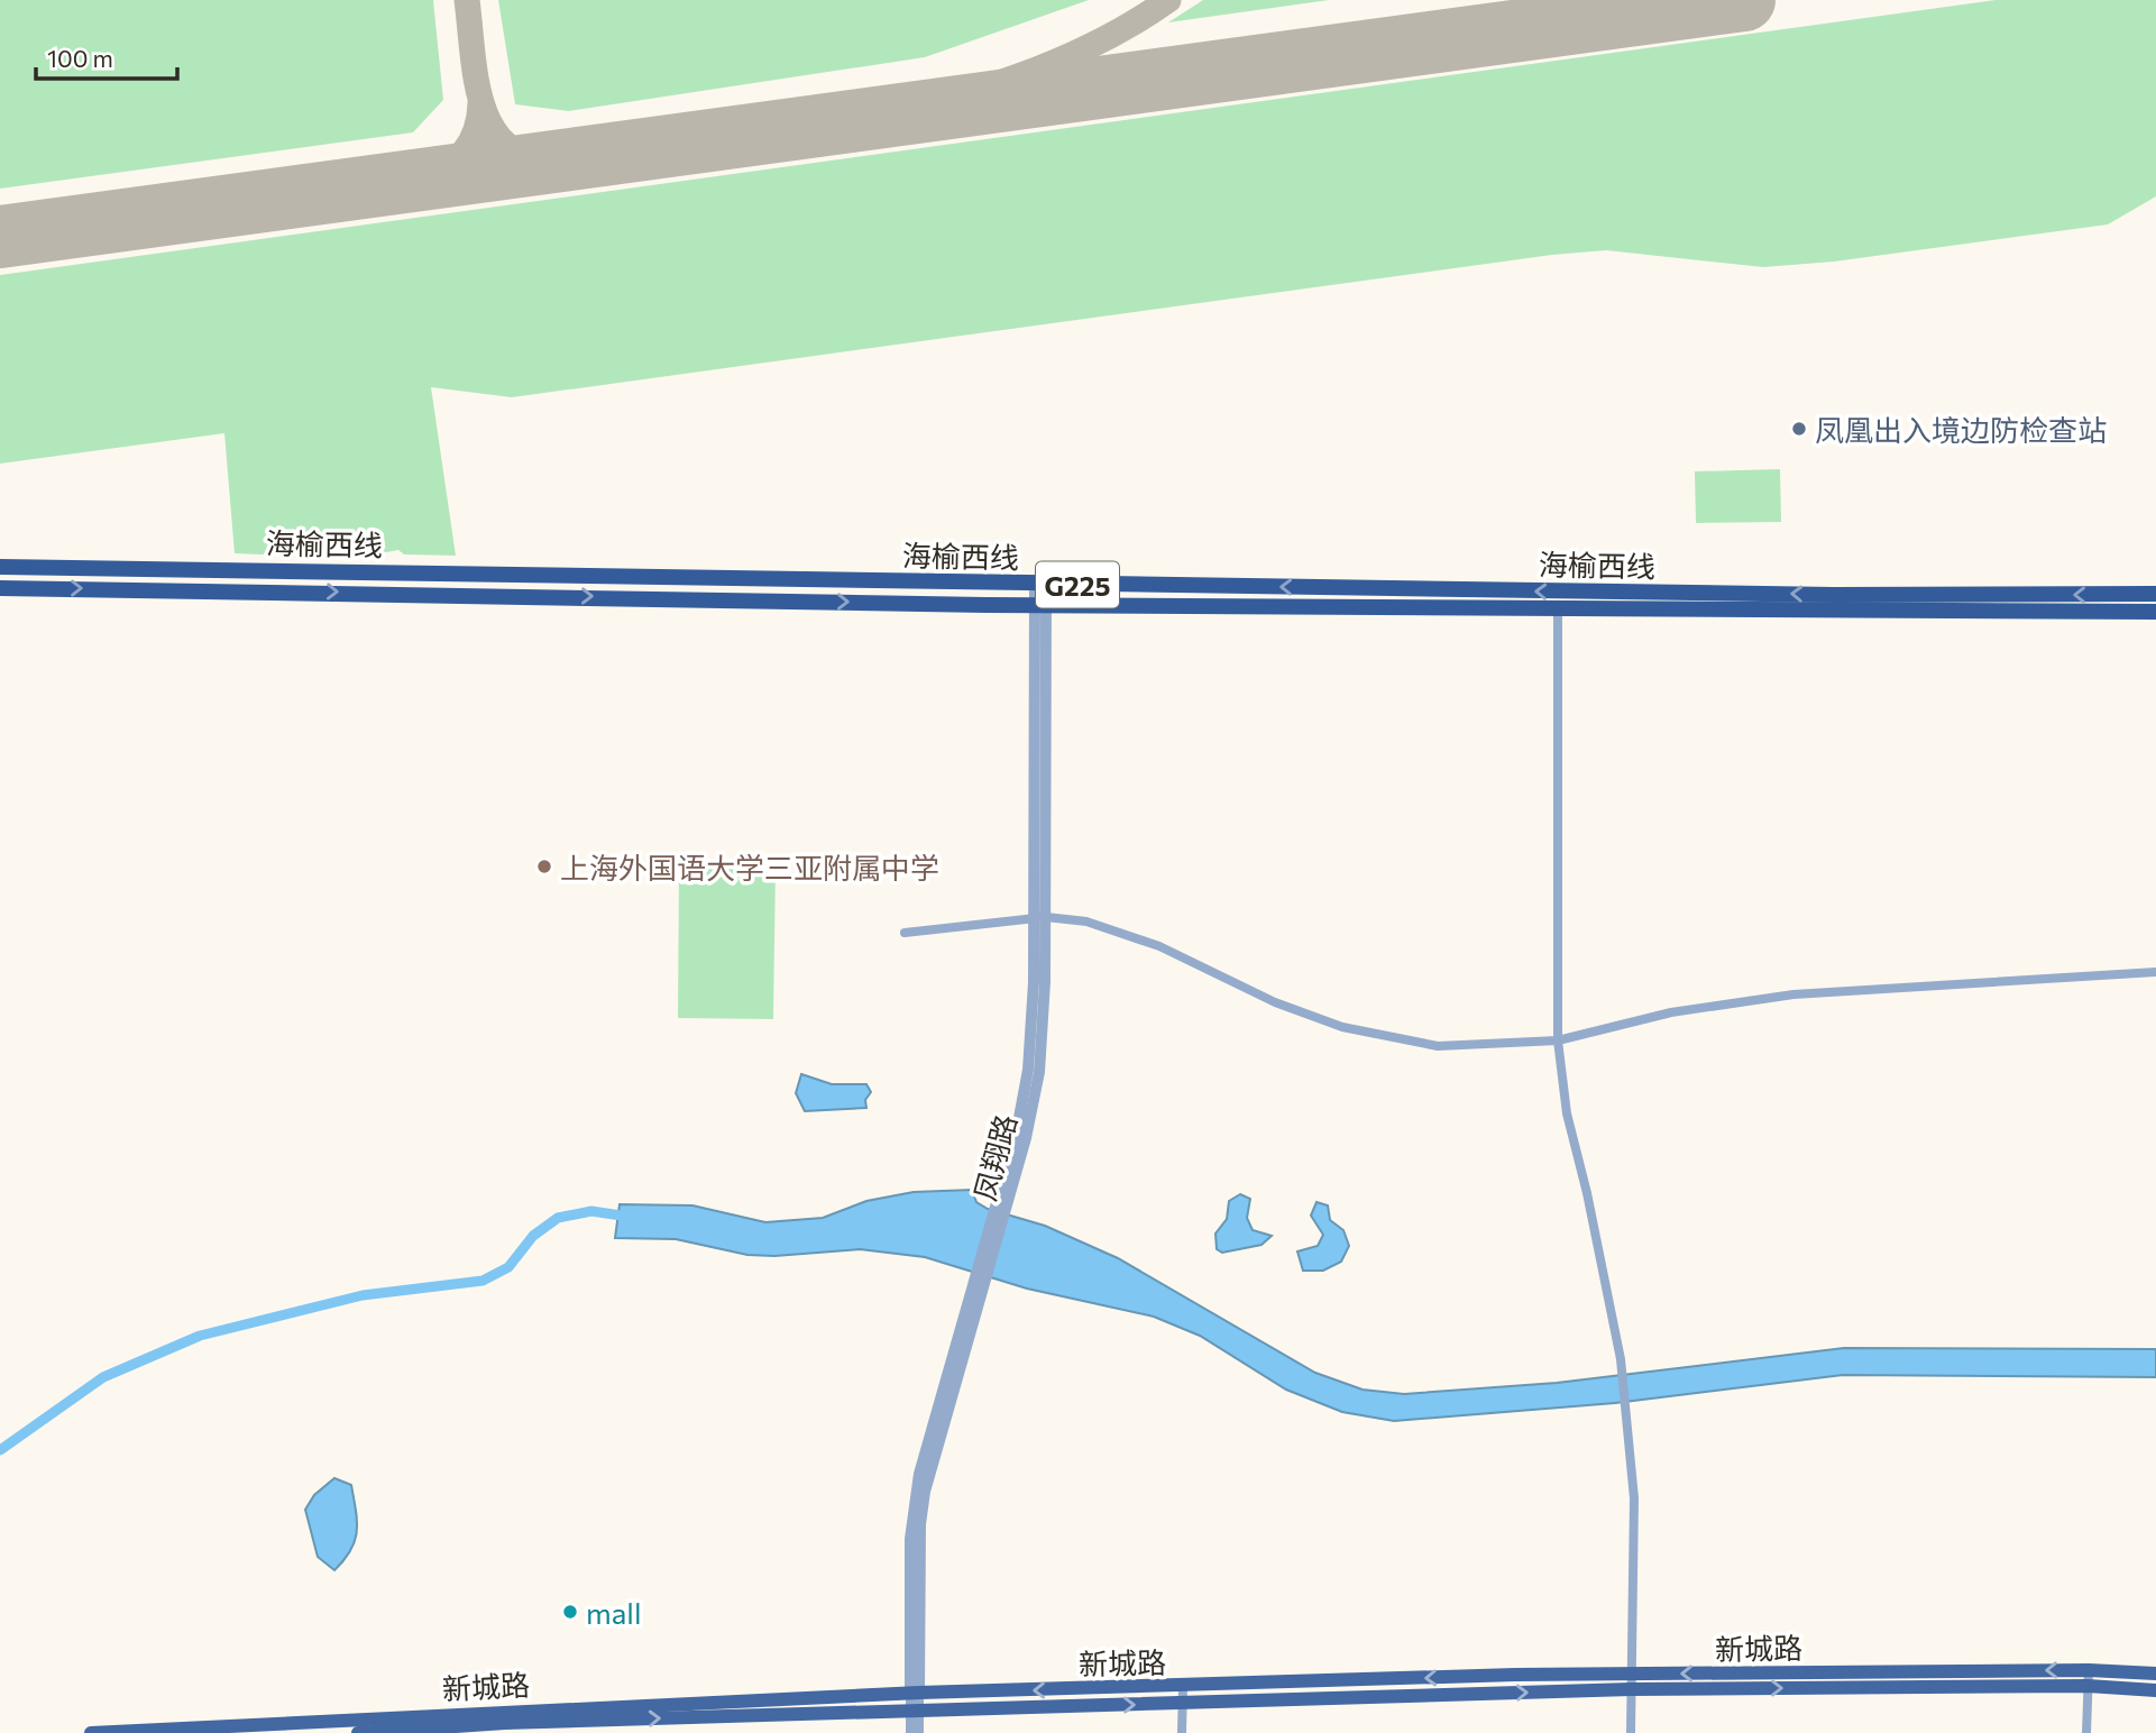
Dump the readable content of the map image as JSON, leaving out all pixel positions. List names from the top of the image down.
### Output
{
  "streets": {
    "highway": ["海榆西线", "G225"],
    "main road": ["新城路"],
    "street": ["凤翔路"]
  },
  "crossings": [
    ["海榆西线", "凤翔路"],
    ["凤翔路", "新城路"]
  ],
  "places": ["凤凰出入境边防检查站", "上海外国语大学三亚附属中学", "mall"],
  "scale_bar": "100 m"
}
